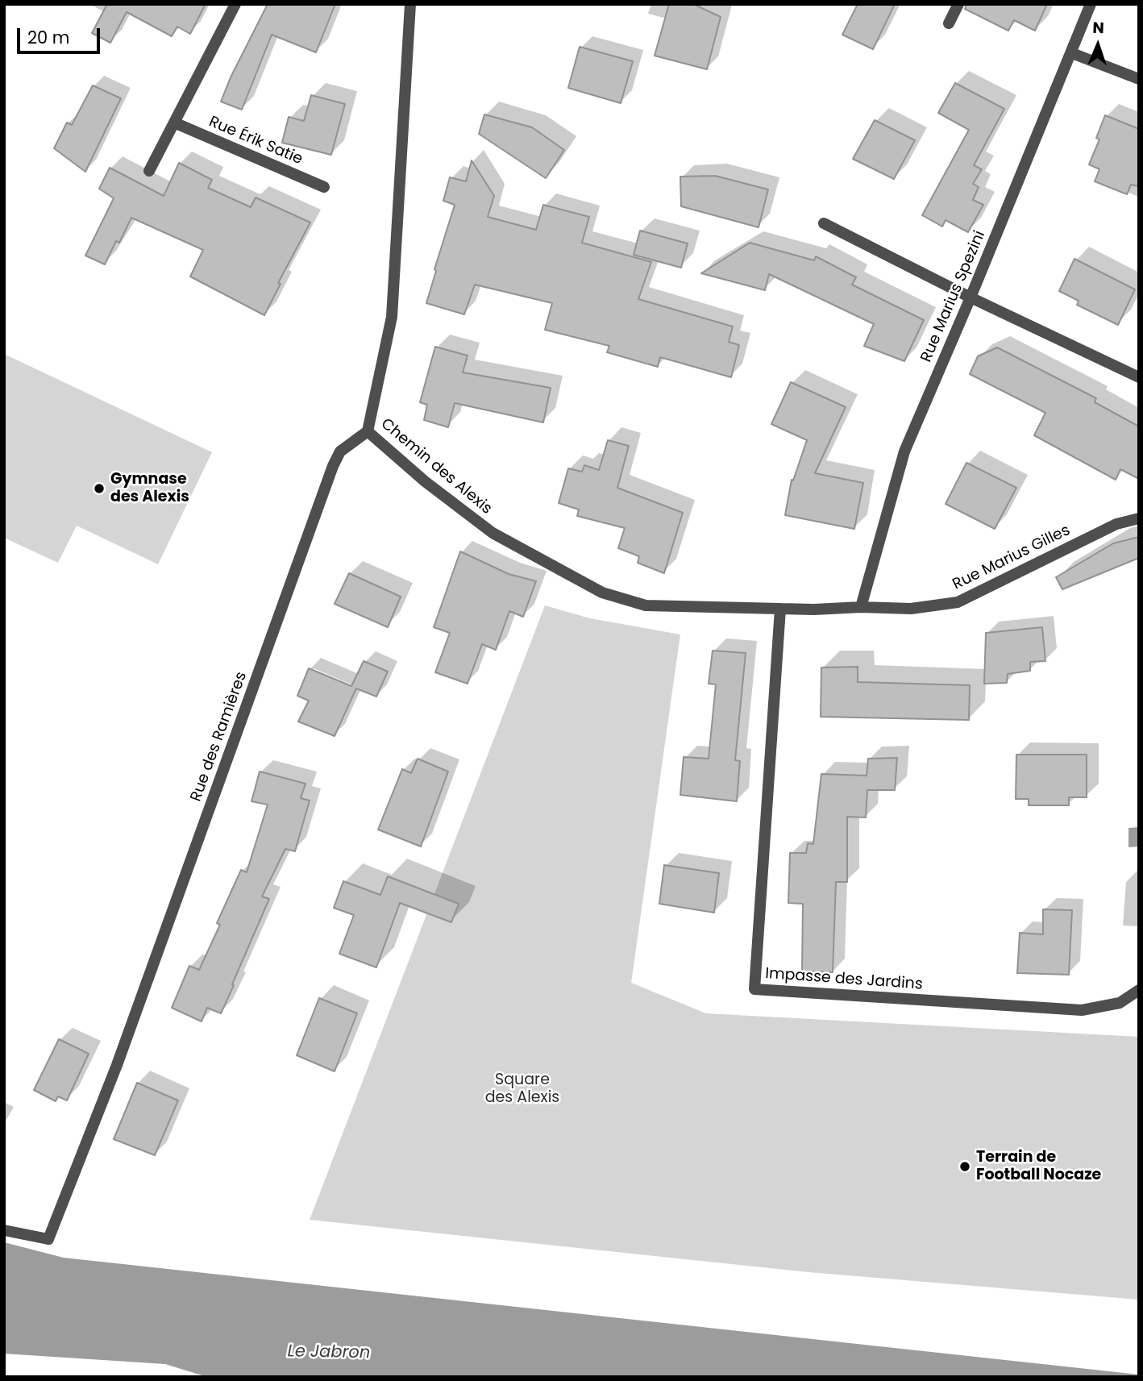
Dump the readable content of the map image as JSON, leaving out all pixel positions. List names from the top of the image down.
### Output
{
  "streets": {
    "street": [
      "Rue Érik Satie",
      "Rue Marius Spezini",
      "Chemin des Alexis",
      "Rue Marius Gilles",
      "Rue des Ramières",
      "Impasse des Jardins"
    ]
  },
  "crossings": [
    ["Rue Marius Spezini", "Chemin des Alexis"],
    ["Rue Marius Spezini", "Rue Marius Gilles"],
    ["Chemin des Alexis", "Rue Marius Gilles"],
    ["Chemin des Alexis", "Rue des Ramières"],
    ["Chemin des Alexis", "Impasse des Jardins"]
  ],
  "water": ["Le Jabron"],
  "parks": ["Square des Alexis"],
  "places": ["Gymnase des Alexis", "Terrain de Football Nocaze"],
  "scale_bar": "20 m",
  "north": "top"
}
